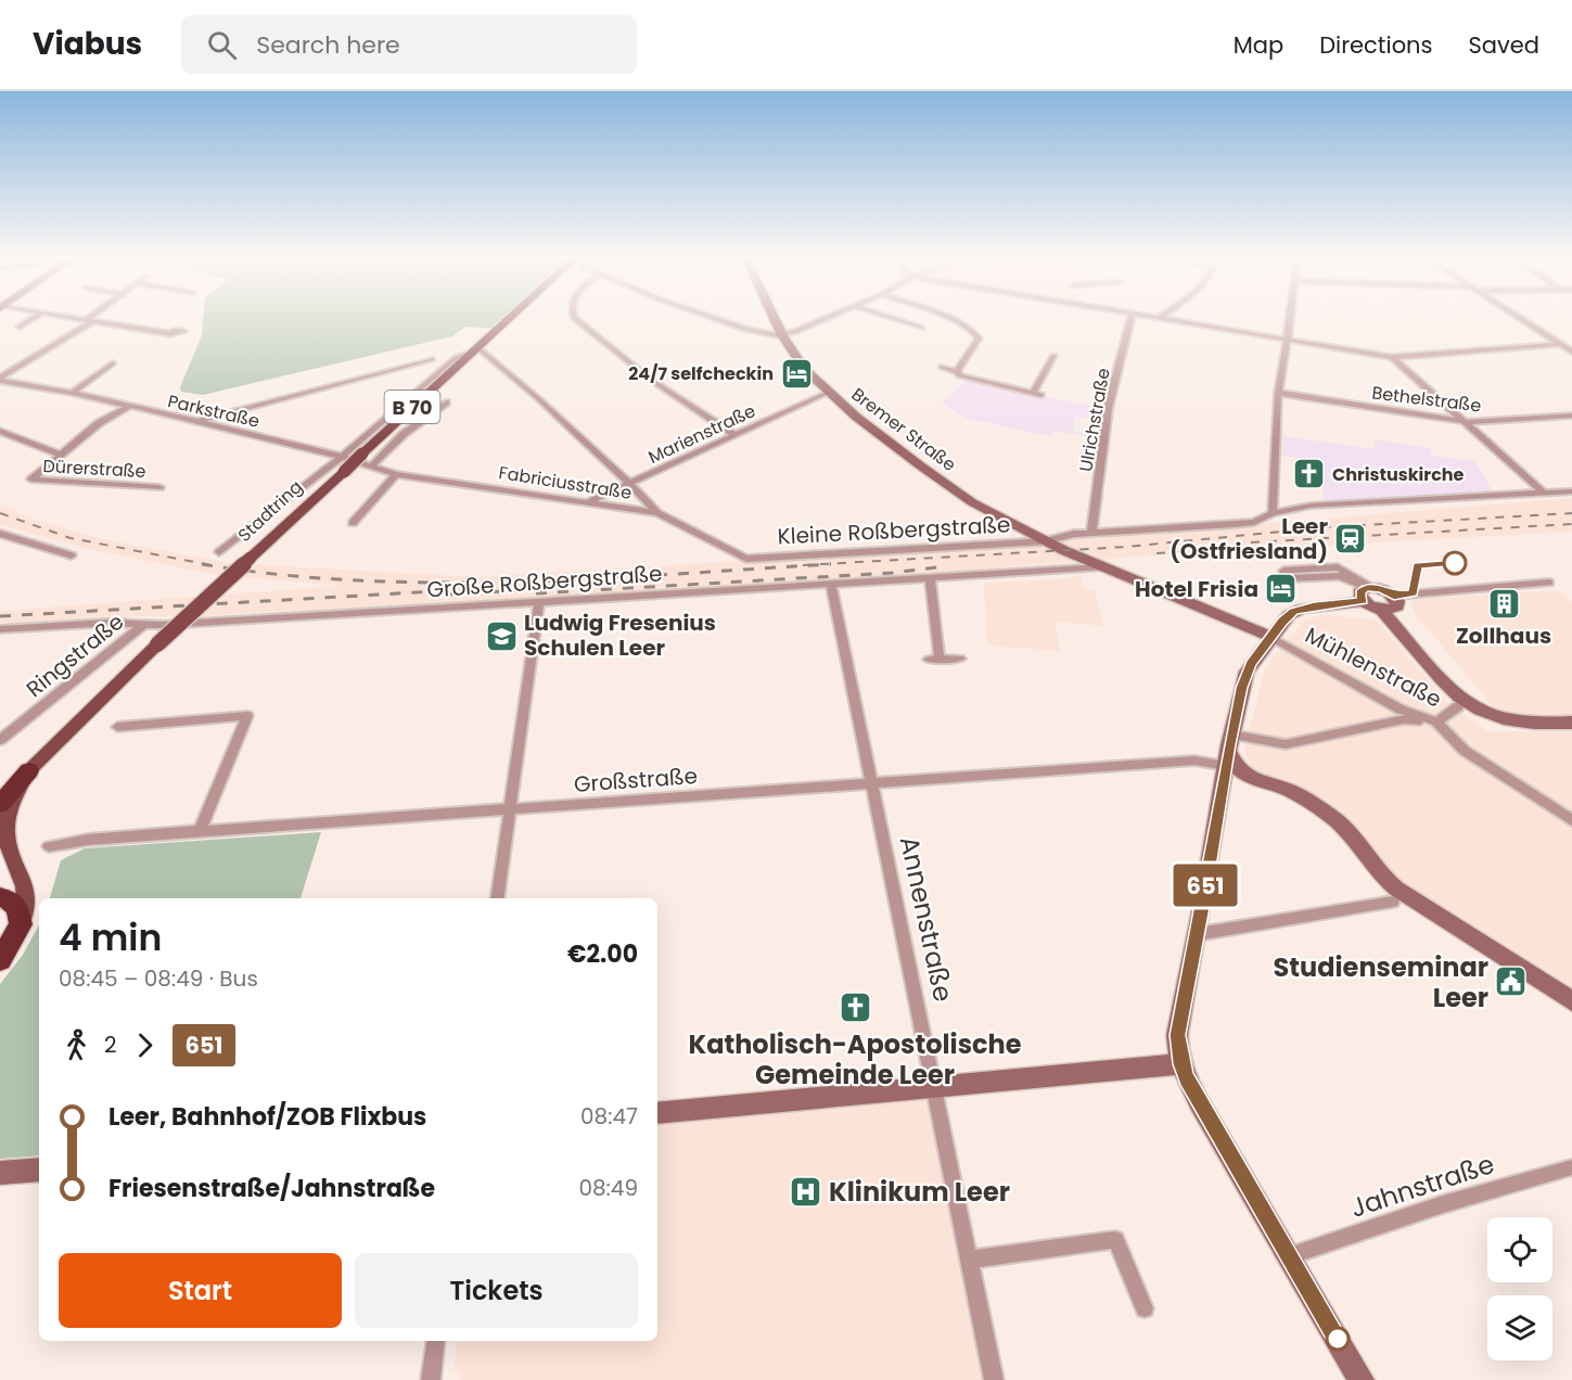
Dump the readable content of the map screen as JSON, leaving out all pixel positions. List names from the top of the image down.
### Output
{
  "streets": {
    "highway": ["B 70", "Stadtring"],
    "main road": ["Bremer Straße", "Mühlenstraße"],
    "street": [
      "Bethelstraße",
      "Parkstraße",
      "Ulrichstraße",
      "Marienstraße",
      "Dürerstraße",
      "Fabriciusstraße",
      "Kleine Roßbergstraße",
      "Große Roßbergstraße",
      "Ringstraße",
      "Großstraße",
      "Annenstraße",
      "Jahnstraße"
    ]
  },
  "crossings": [
    ["B 70", "Stadtring"],
    ["Parkstraße", "Dürerstraße"],
    ["Parkstraße", "Fabriciusstraße"],
    ["Parkstraße", "Stadtring"],
    ["Ulrichstraße", "Kleine Roßbergstraße"],
    ["Bremer Straße", "Marienstraße"],
    ["Bremer Straße", "Kleine Roßbergstraße"],
    ["Bremer Straße", "Große Roßbergstraße"],
    ["Bremer Straße", "Mühlenstraße"],
    ["Marienstraße", "Fabriciusstraße"],
    ["Fabriciusstraße", "Stadtring"],
    ["Fabriciusstraße", "Kleine Roßbergstraße"],
    ["Große Roßbergstraße", "Ringstraße"],
    ["Große Roßbergstraße", "Mühlenstraße"],
    ["Große Roßbergstraße", "Annenstraße"],
    ["Mühlenstraße", "Großstraße"],
    ["Großstraße", "Annenstraße"]
  ],
  "places": {
    "hotel": ["24/7 selfcheckin", "Hotel Frisia"],
    "church": ["Christuskirche", "Katholisch-Apostolische Gemeinde Leer"],
    "station": ["Leer (Ostfriesland)"],
    "building": ["Zollhaus"],
    "school or university": ["Ludwig Fresenius Schulen Leer"],
    "public building": ["Studienseminar Leer"],
    "hospital": ["Klinikum Leer"]
  },
  "lines": ["bus line 651"],
  "page": {
    "header": "Viabus",
    "search": "Search here",
    "nav": ["Map", "Directions", "Saved"],
    "on_map": "651",
    "heading": ["4 min", "08:45 – 08:49 · Bus", "€2.00"],
    "legs": ["2", "651"],
    "list": [
      {
        "name": "Leer, Bahnhof/ZOB Flixbus",
        "value": "08:47"
      },
      {
        "name": "Friesenstraße/Jahnstraße",
        "value": "08:49"
      }
    ],
    "buttons": ["Start", "Tickets"]
  }
}
